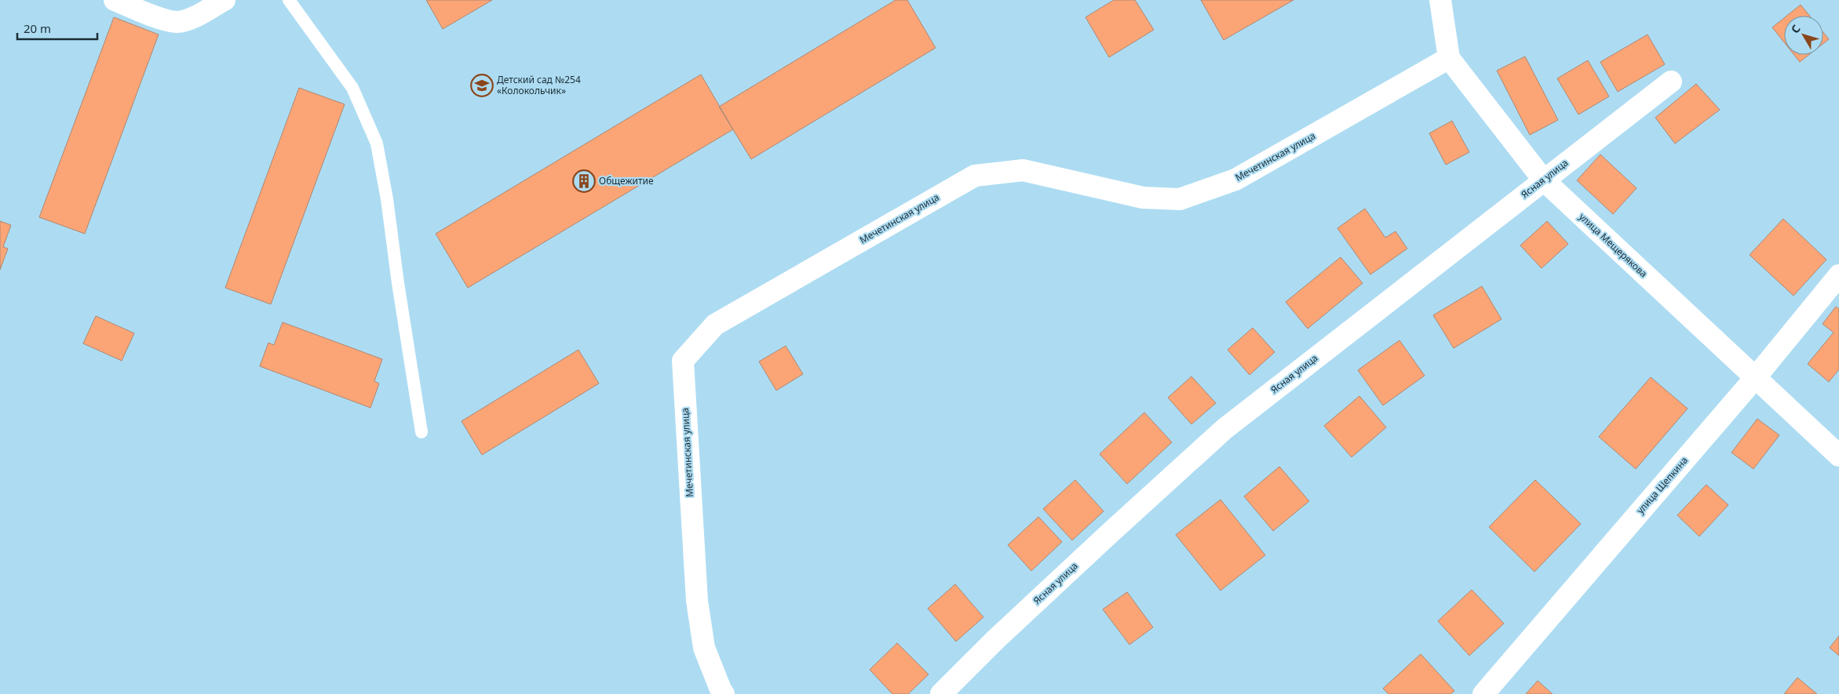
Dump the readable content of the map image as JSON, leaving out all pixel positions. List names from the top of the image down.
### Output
{
  "streets": {
    "street": [
      "Мечетинская улица",
      "Ясная улица",
      "улица Мещерякова",
      "улица Щепкина"
    ]
  },
  "crossings": [
    ["Мечетинская улица", "улица Мещерякова"],
    ["Ясная улица", "улица Мещерякова"],
    ["улица Мещерякова", "улица Щепкина"]
  ],
  "places": {
    "school or university": ["Детский сад №254 «Колокольчик»"],
    "building": ["Общежитие"]
  },
  "scale_bar": "20 m",
  "north": "top left"
}
